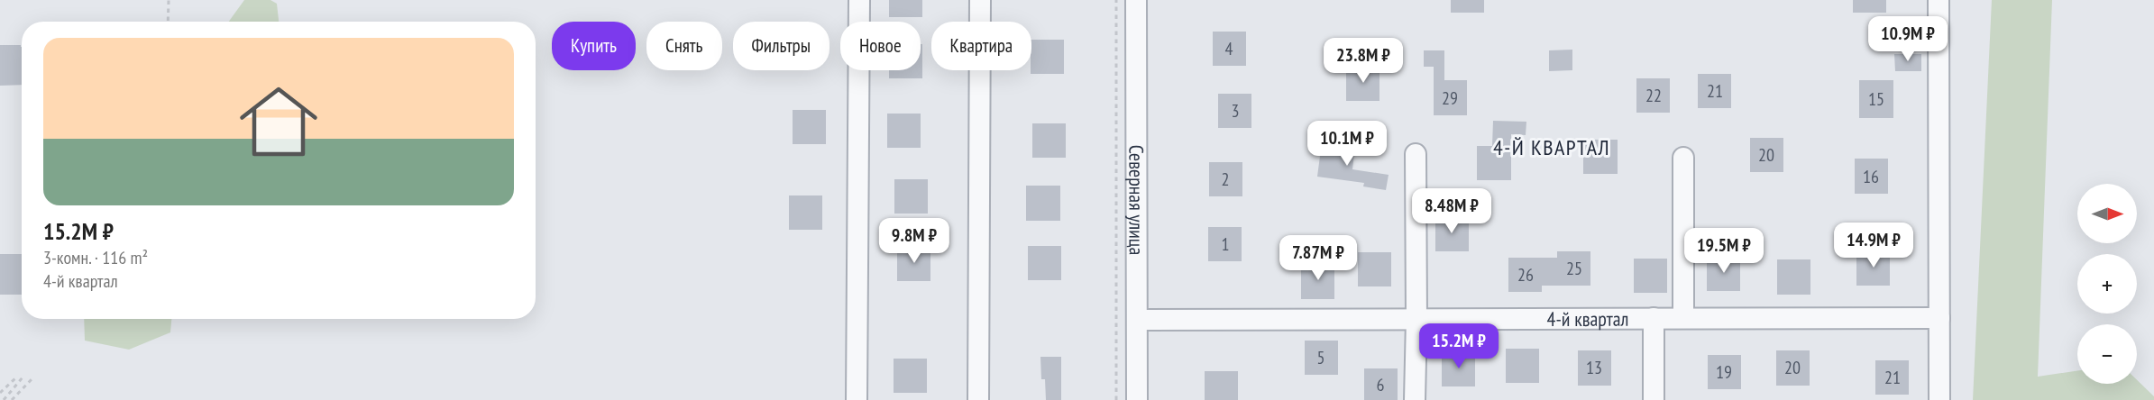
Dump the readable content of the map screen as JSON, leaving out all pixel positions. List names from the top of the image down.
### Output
{
  "streets": {
    "street": ["Северная улица", "4-й квартал"]
  },
  "crossings": [
    ["Северная улица", "4-й квартал"]
  ],
  "districts": ["4-Й КВАРТАЛ"],
  "house_numbers": [
    "4",
    "21",
    "22",
    "29",
    "15",
    "3",
    "20",
    "16",
    "2",
    "1",
    "25",
    "26",
    "5",
    "13",
    "20",
    "19",
    "21",
    "6"
  ],
  "north": "right",
  "page": {
    "price": [
      "10.9M ₽",
      "23.8M ₽",
      "10.1M ₽",
      "8.48M ₽",
      "9.8M ₽",
      "14.9M ₽",
      "19.5M ₽",
      "7.87M ₽",
      "15.2M ₽"
    ],
    "chip": [
      "Купить",
      "Снять",
      "Фильтры",
      "Новое",
      "Квартира"
    ],
    "list": [
      {
        "name": "15.2M ₽",
        "note": "3-комн. · 116 m² · 4-й квартал"
      }
    ],
    "map_buttons": ["+", "−"]
  }
}
